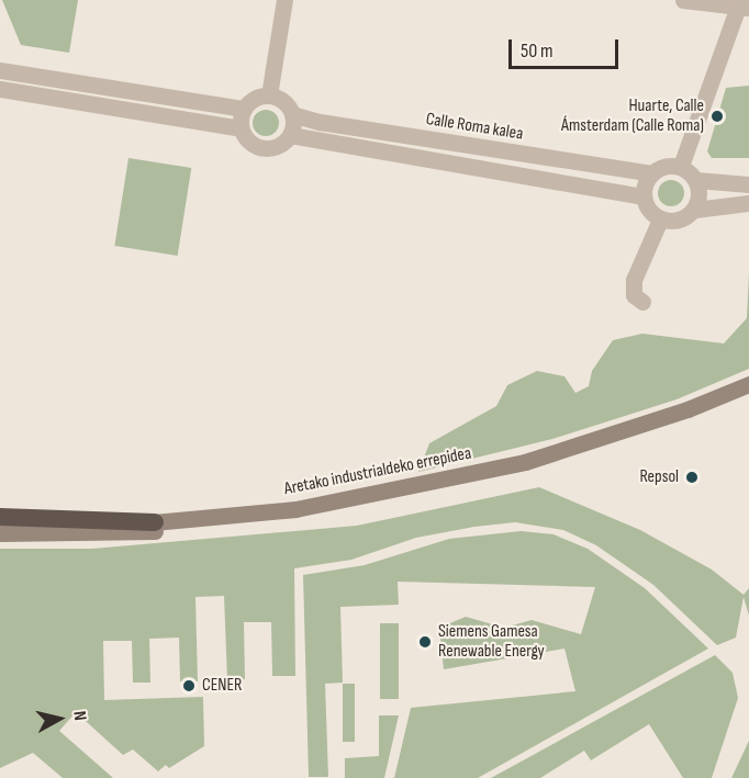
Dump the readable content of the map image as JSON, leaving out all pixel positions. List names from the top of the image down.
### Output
{
  "streets": {
    "main road": ["Aretako industrialdeko errepidea"],
    "street": ["Calle Roma kalea"]
  },
  "places": [
    "Huarte, Calle Ámsterdam (Calle Roma)",
    "Repsol",
    "Siemens Gamesa Renewable Energy",
    "CENER"
  ],
  "scale_bar": "50 m",
  "north": "right"
}
